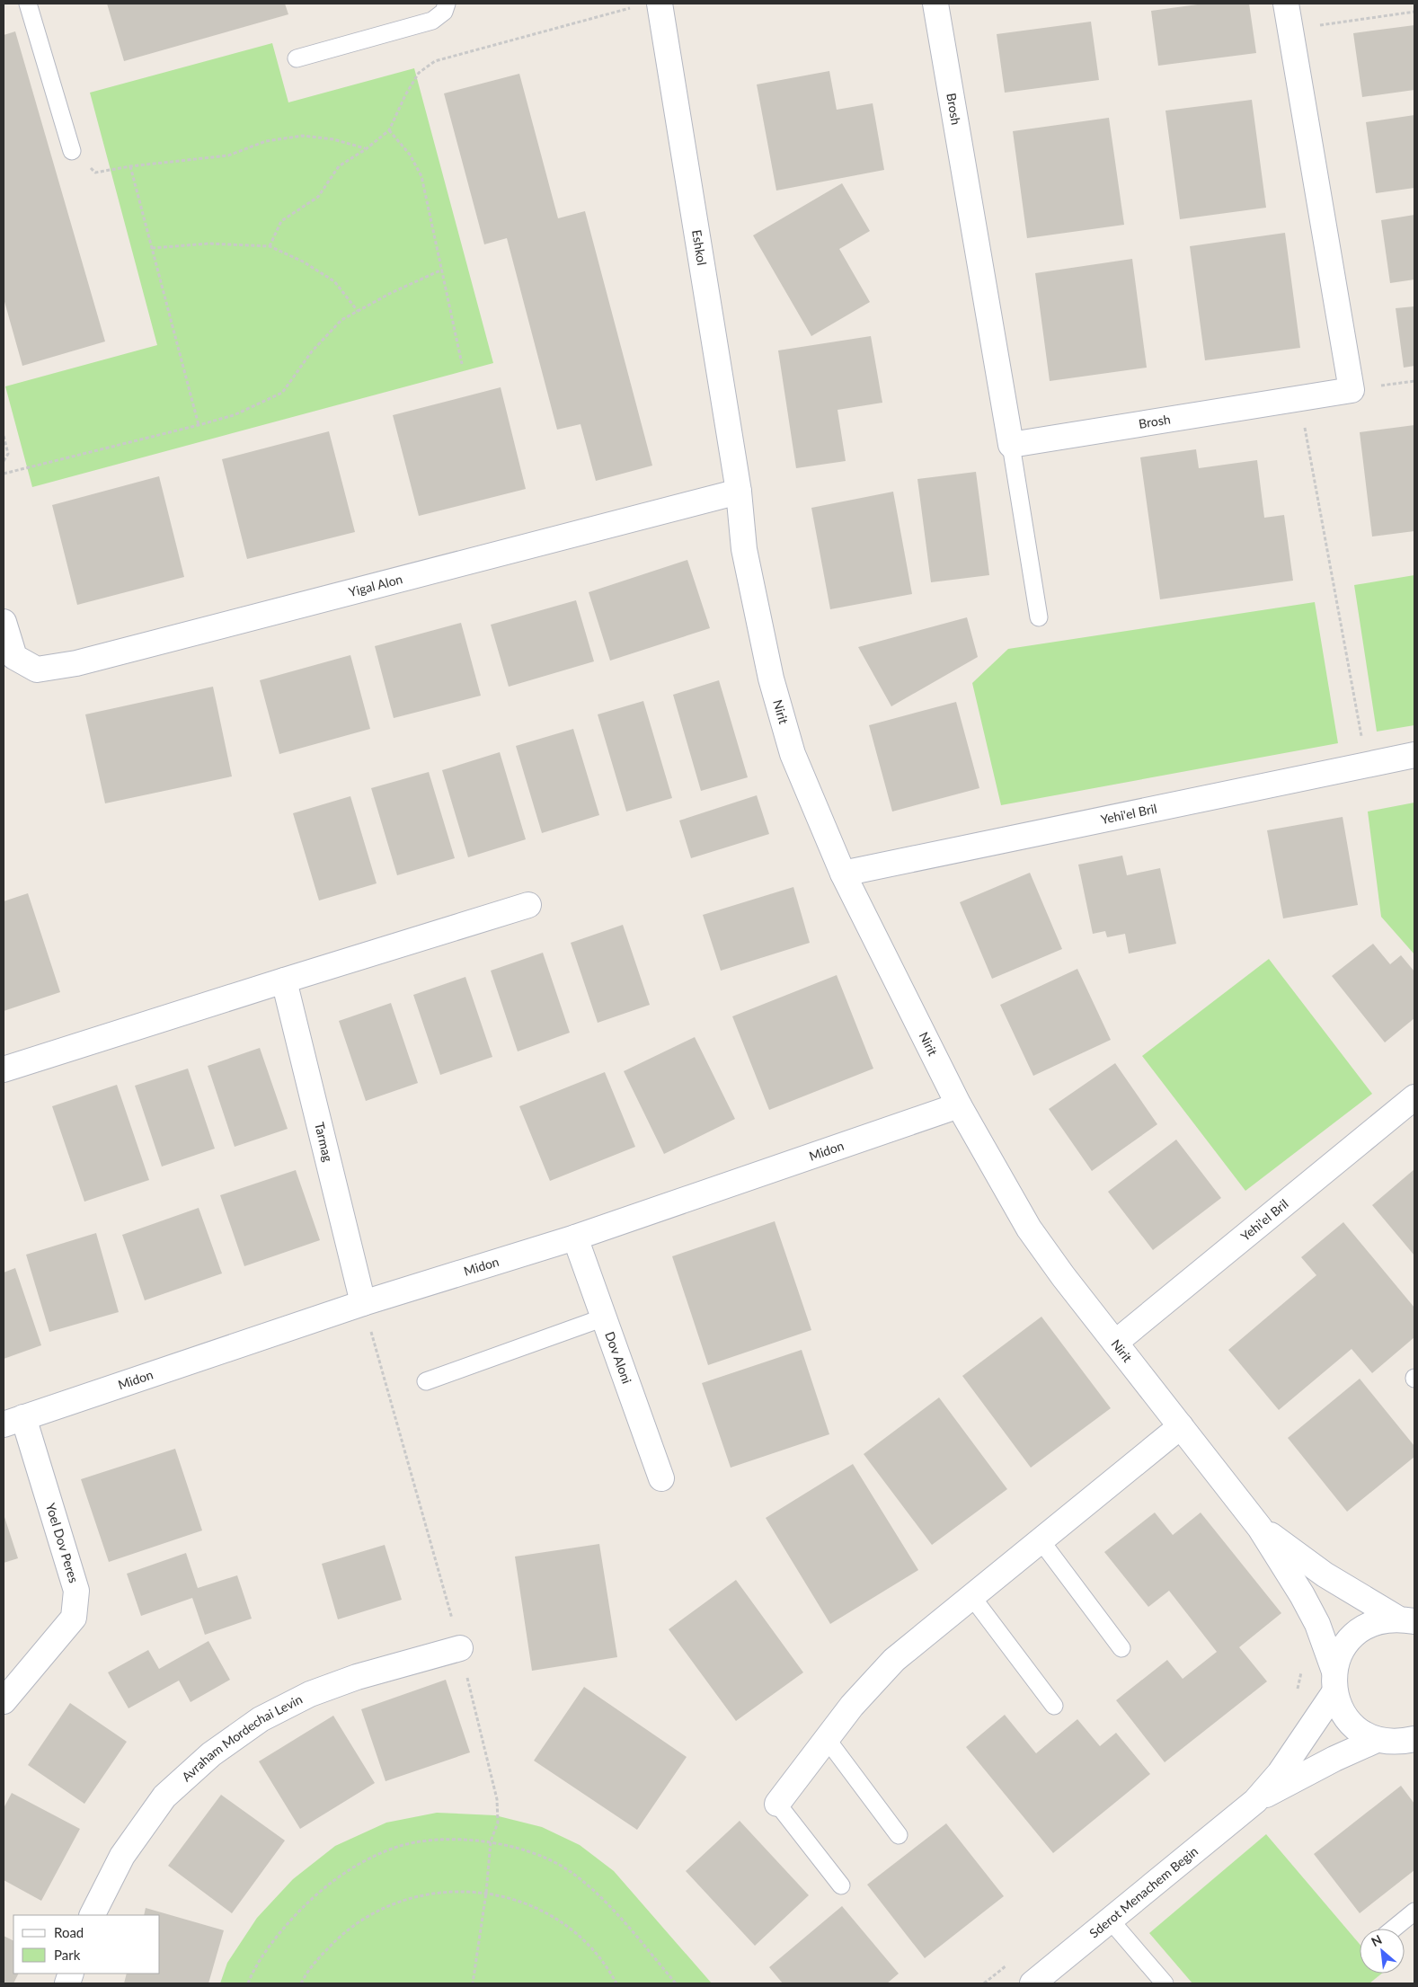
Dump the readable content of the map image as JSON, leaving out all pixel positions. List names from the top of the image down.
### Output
{
  "streets": {
    "street": [
      "Brosh",
      "Eshkol",
      "Yigal Alon",
      "Nirit",
      "Yehi'el Bril",
      "Tarmag",
      "Midon",
      "Dov Aloni",
      "Yoel Dov Peres",
      "Avraham Mordechai Levin",
      "Sderot Menachem Begin"
    ]
  },
  "crossings": [
    ["Eshkol", "Yigal Alon"],
    ["Eshkol", "Nirit"],
    ["Yigal Alon", "Nirit"],
    ["Nirit", "Yehi'el Bril"],
    ["Nirit", "Midon"],
    ["Nirit", "Sderot Menachem Begin"],
    ["Tarmag", "Midon"],
    ["Midon", "Dov Aloni"],
    ["Midon", "Yoel Dov Peres"]
  ],
  "legend": ["Road", "Park"],
  "north": "top left"
}
